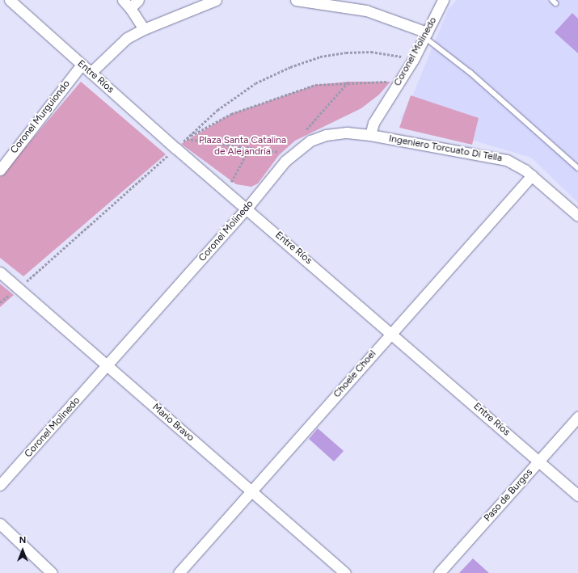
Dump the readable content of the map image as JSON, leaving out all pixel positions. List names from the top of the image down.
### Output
{
  "streets": {
    "street": [
      "Coronel Molinedo",
      "Entre Ríos",
      "Coronel Murguiondo",
      "Ingeniero Torcuato Di Tella",
      "Choele Choel",
      "Mario Bravo",
      "Paso de Burgos"
    ]
  },
  "crossings": [
    ["Coronel Molinedo", "Entre Ríos"],
    ["Coronel Molinedo", "Ingeniero Torcuato Di Tella"],
    ["Coronel Molinedo", "Mario Bravo"],
    ["Entre Ríos", "Coronel Murguiondo"],
    ["Entre Ríos", "Choele Choel"],
    ["Entre Ríos", "Paso de Burgos"],
    ["Ingeniero Torcuato Di Tella", "Choele Choel"],
    ["Choele Choel", "Mario Bravo"]
  ],
  "parks": ["Plaza Santa Catalina de Alejandría"],
  "north": "top"
}
